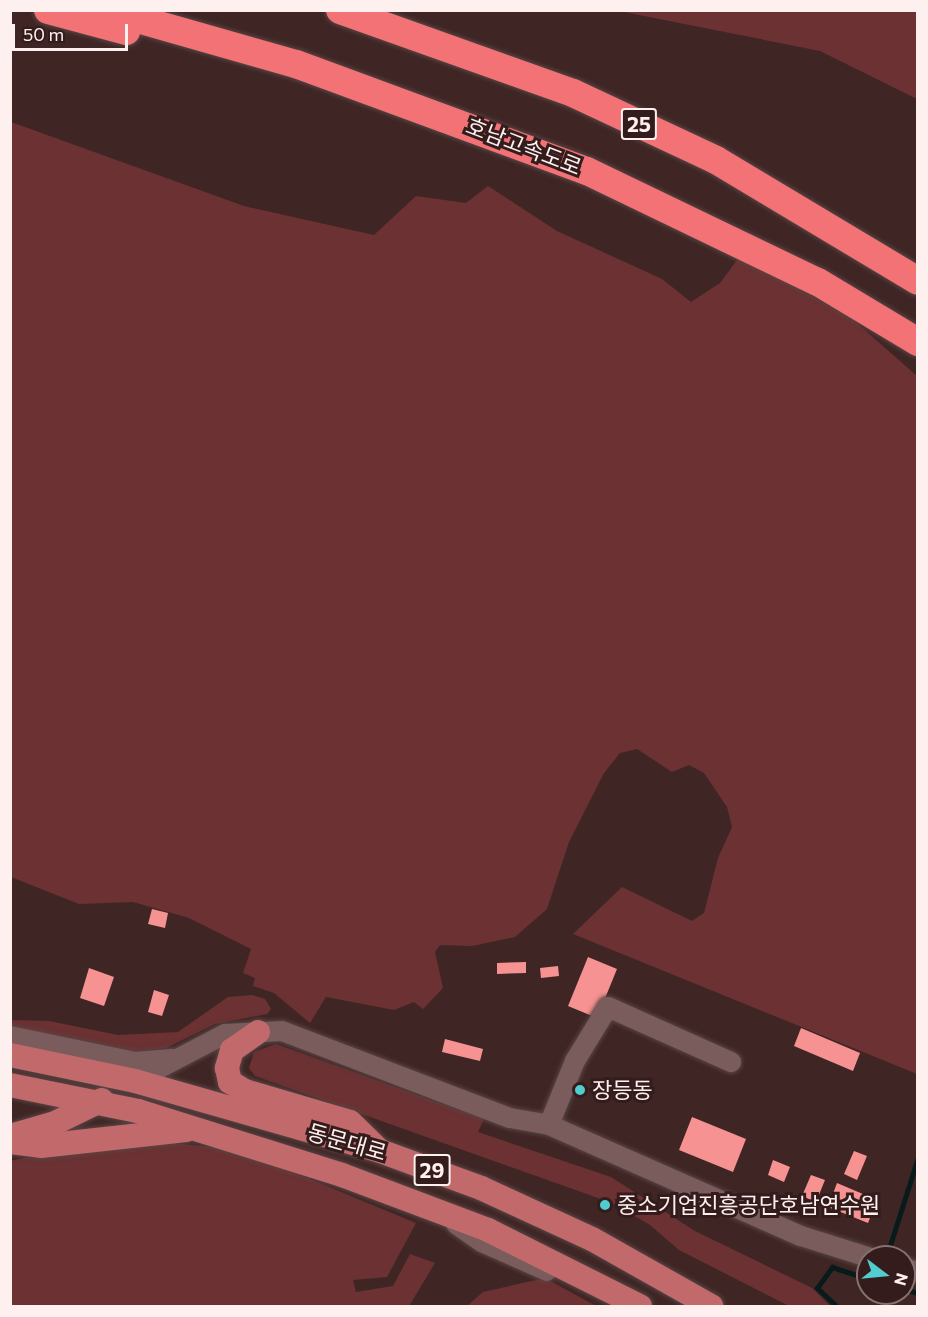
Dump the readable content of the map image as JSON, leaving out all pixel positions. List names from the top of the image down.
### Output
{
  "streets": {
    "highway": ["25", "호남고속도로"],
    "main road": ["동문대로", "29"]
  },
  "places": ["장등동", "중소기업진흥공단호남연수원"],
  "scale_bar": "50 m",
  "north": "right"
}
